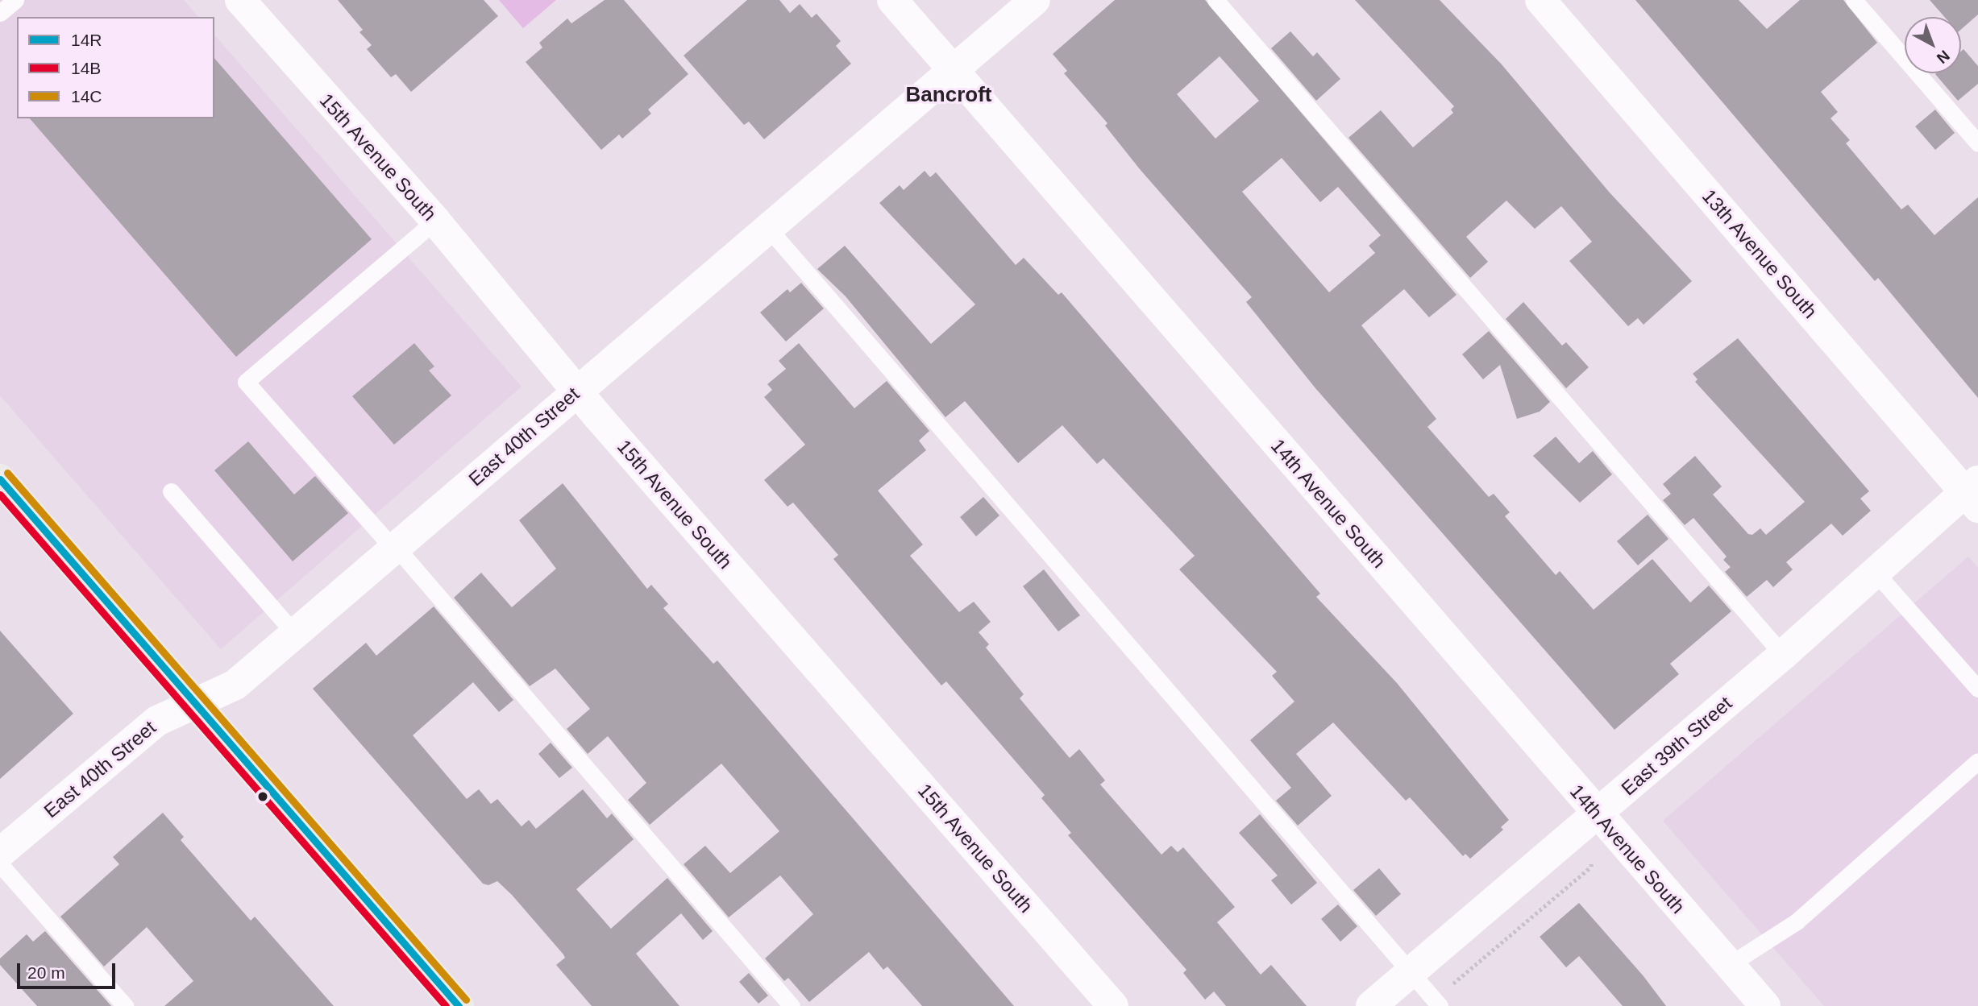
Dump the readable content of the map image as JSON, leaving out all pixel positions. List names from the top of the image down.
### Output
{
  "streets": {
    "street": [
      "15th Avenue South",
      "13th Avenue South",
      "East 40th Street",
      "14th Avenue South",
      "East 39th Street"
    ]
  },
  "crossings": [
    ["15th Avenue South", "East 40th Street"],
    ["13th Avenue South", "East 39th Street"],
    ["East 40th Street", "14th Avenue South"],
    ["14th Avenue South", "East 39th Street"]
  ],
  "districts": ["Bancroft"],
  "lines": ["transit line 14C", "transit line 14R", "transit line 14B"],
  "legend": ["14R", "14B", "14C"],
  "scale_bar": "20 m",
  "north": "bottom right"
}
